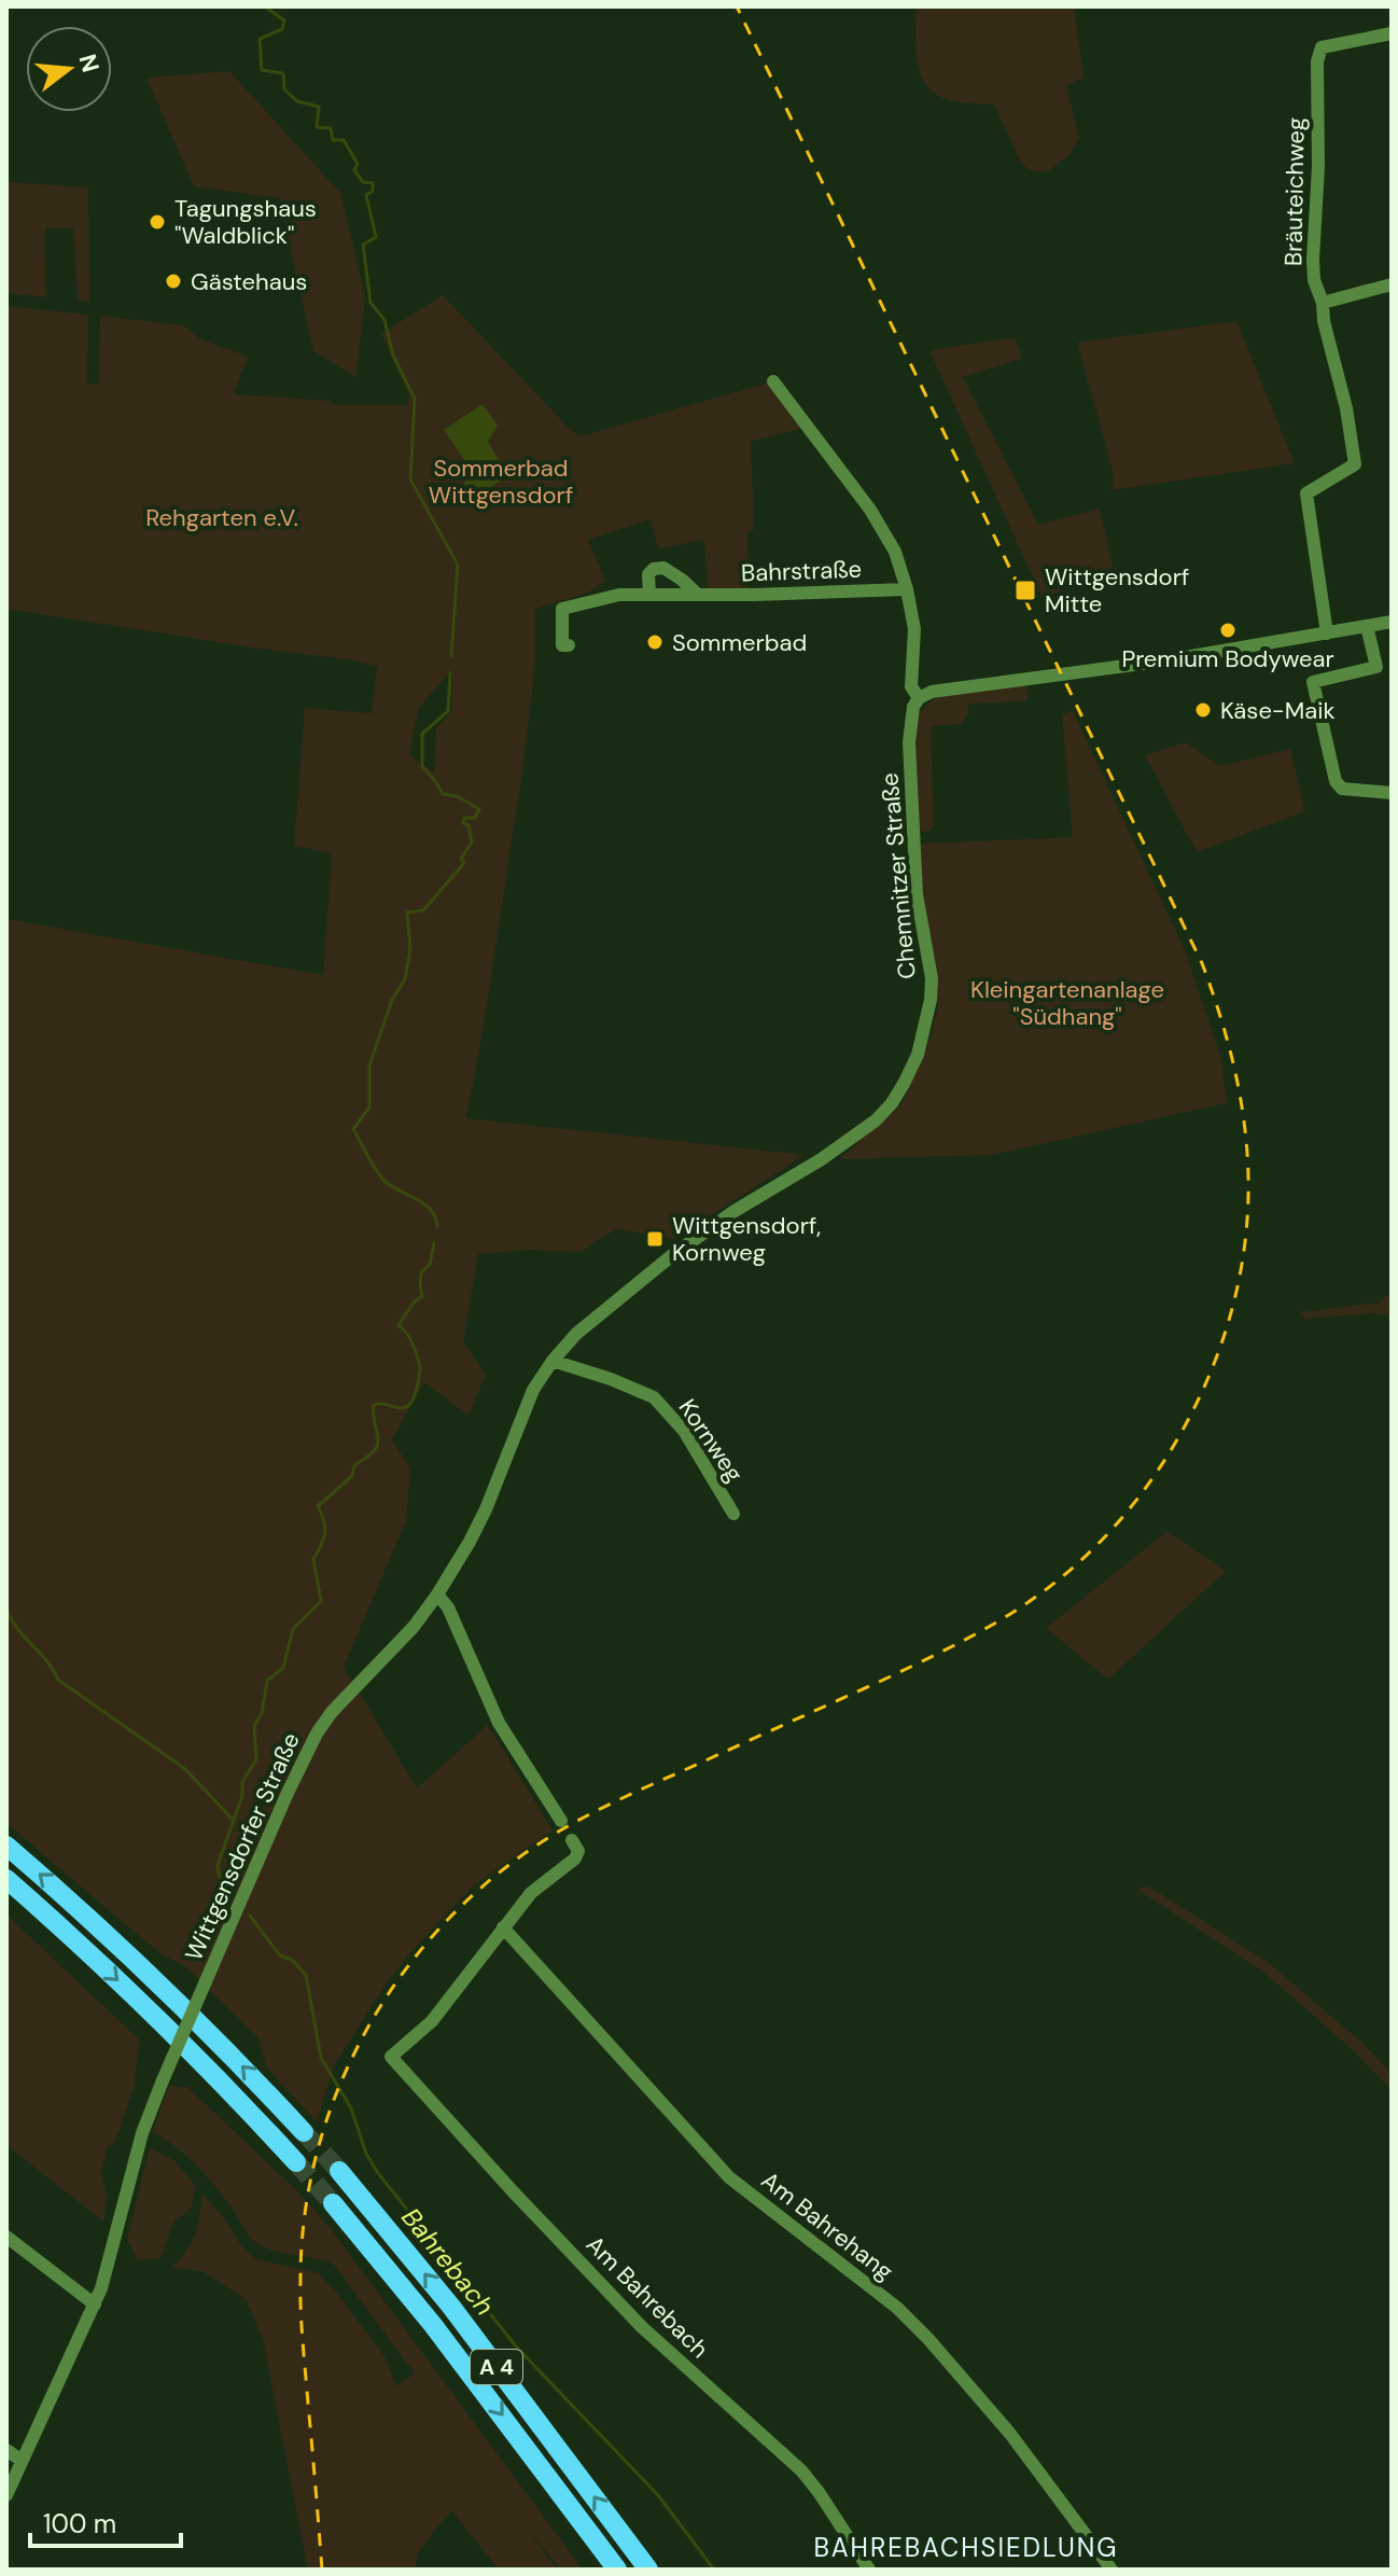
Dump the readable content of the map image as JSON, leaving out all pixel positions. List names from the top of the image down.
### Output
{
  "streets": {
    "highway": ["A 4"],
    "street": [
      "Bräuteichweg",
      "Bahrstraße",
      "Chemnitzer Straße",
      "Kornweg",
      "Wittgensdorfer Straße",
      "Am Bahrehang",
      "Am Bahrebach"
    ]
  },
  "crossings": [
    ["Chemnitzer Straße", "Wittgensdorfer Straße"],
    ["Kornweg", "Wittgensdorfer Straße"],
    ["Am Bahrehang", "Am Bahrebach"]
  ],
  "districts": ["BAHREBACHSIEDLUNG"],
  "water": ["Bahrebach"],
  "parks": ["Sommerbad Wittgensdorf", "Rehgarten e.V.", "Kleingartenanlage \"Südhang\""],
  "places": {
    "other": [
      "Tagungshaus \"Waldblick\"",
      "Gästehaus",
      "Premium Bodywear",
      "Sommerbad",
      "Käse-Maik"
    ],
    "transit": ["Wittgensdorf Mitte", "Wittgensdorf, Kornweg"]
  },
  "scale_bar": "100 m",
  "north": "right"
}
